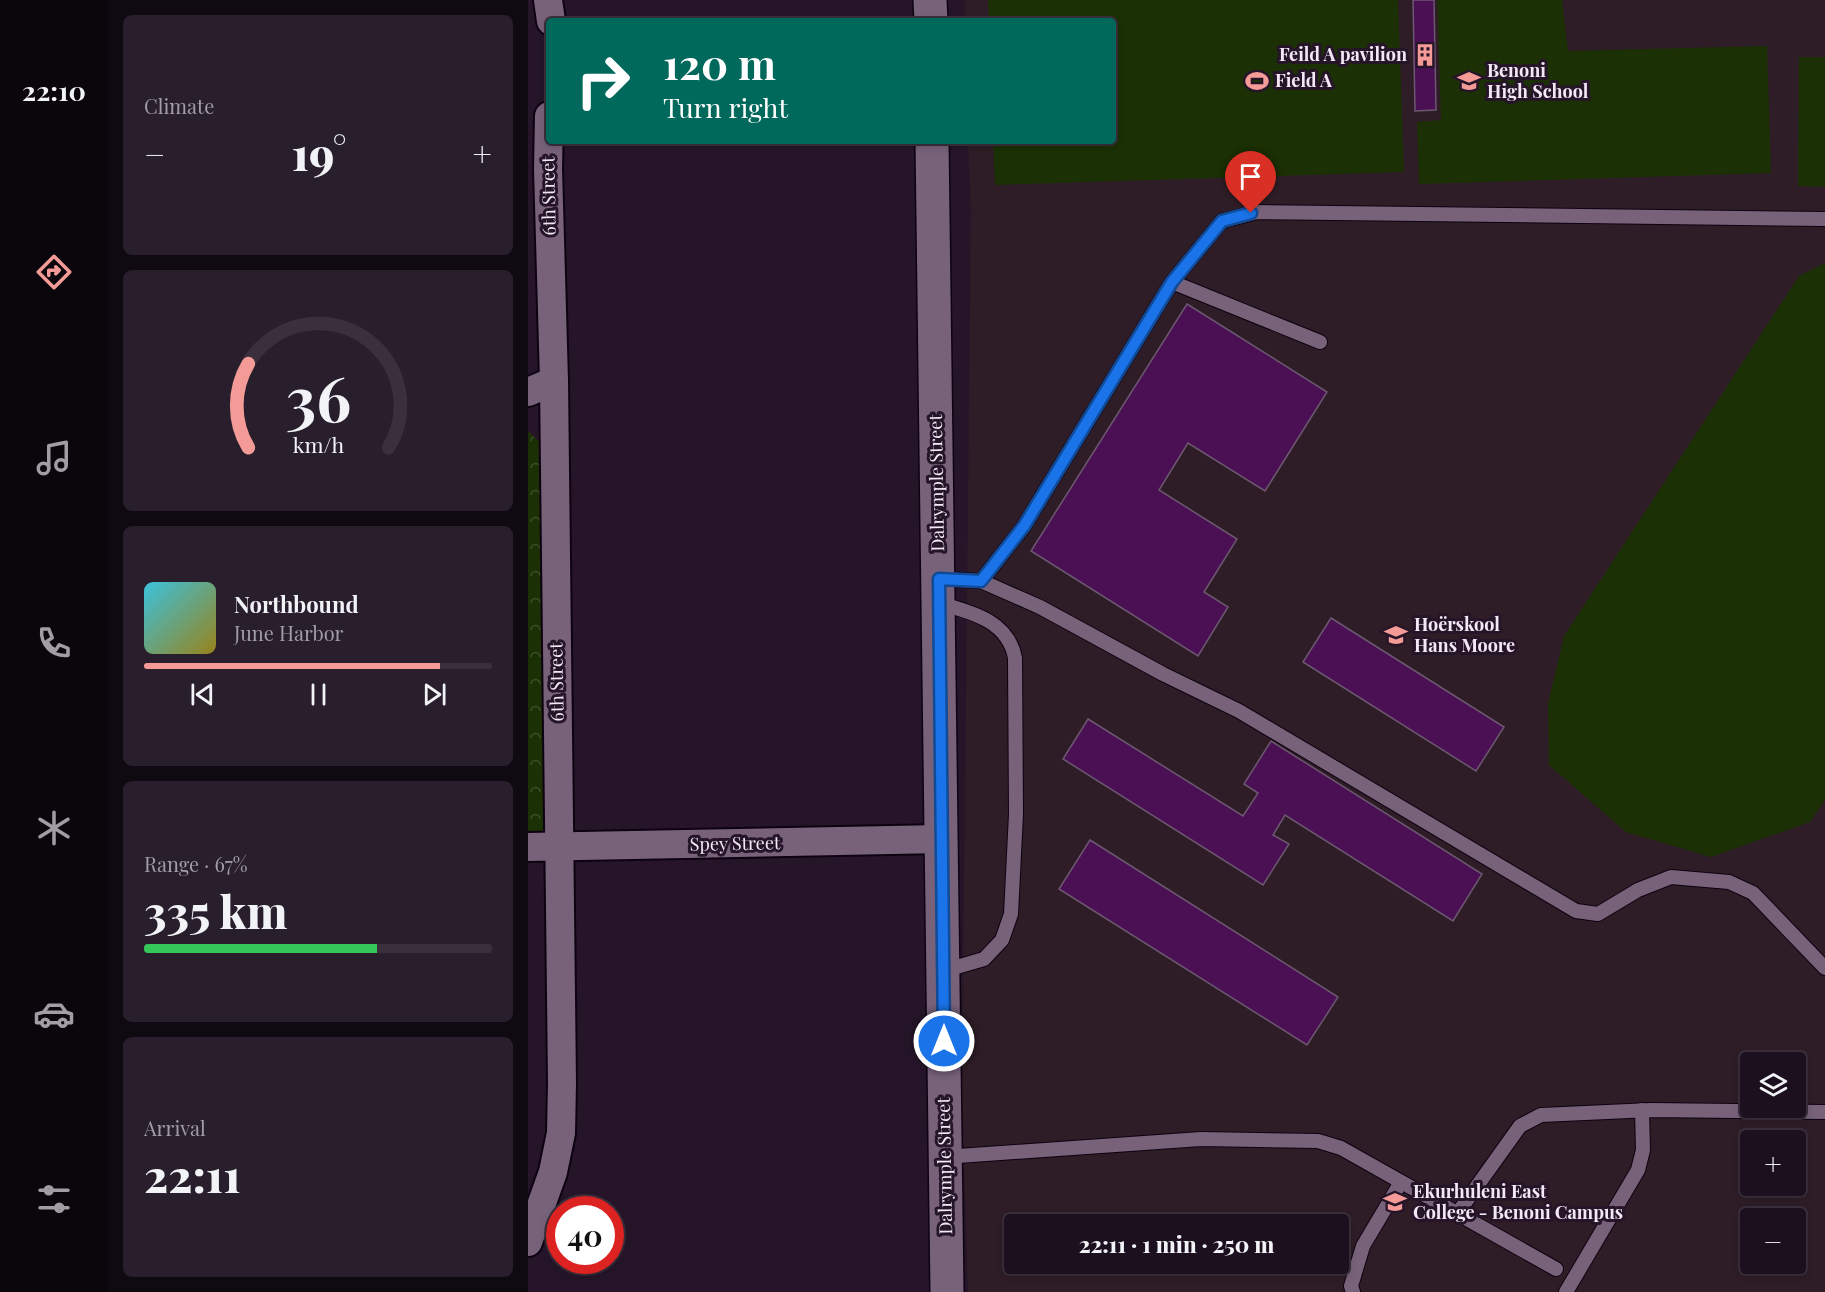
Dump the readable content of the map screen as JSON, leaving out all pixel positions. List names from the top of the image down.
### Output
{
  "streets": {
    "street": ["6th Street", "Dalrymple Street", "Spey Street"]
  },
  "crossings": [
    ["6th Street", "Spey Street"],
    ["Dalrymple Street", "Spey Street"]
  ],
  "places": {
    "building": ["Feild A pavilion"],
    "sports": ["Field A"],
    "school or university": ["Benoni High School", "Hoërskool Hans Moore", "Ekurhuleni East College - Benoni Campus"]
  },
  "page": {
    "tabs": "22:10",
    "tile": [
      "Climate",
      ["Range · 67%", "335 km"],
      ["Arrival", "22:11"]
    ],
    "turn": ["120 m", "Turn right"],
    "heat": ["−", "19°", "+"],
    "song": ["Northbound", "June Harbor"],
    "map_buttons": ["+", "−"],
    "limit": "40",
    "trip": "22:11 · 1 min · 250 m",
    "gauge": ["36", "km/h"]
  }
}
